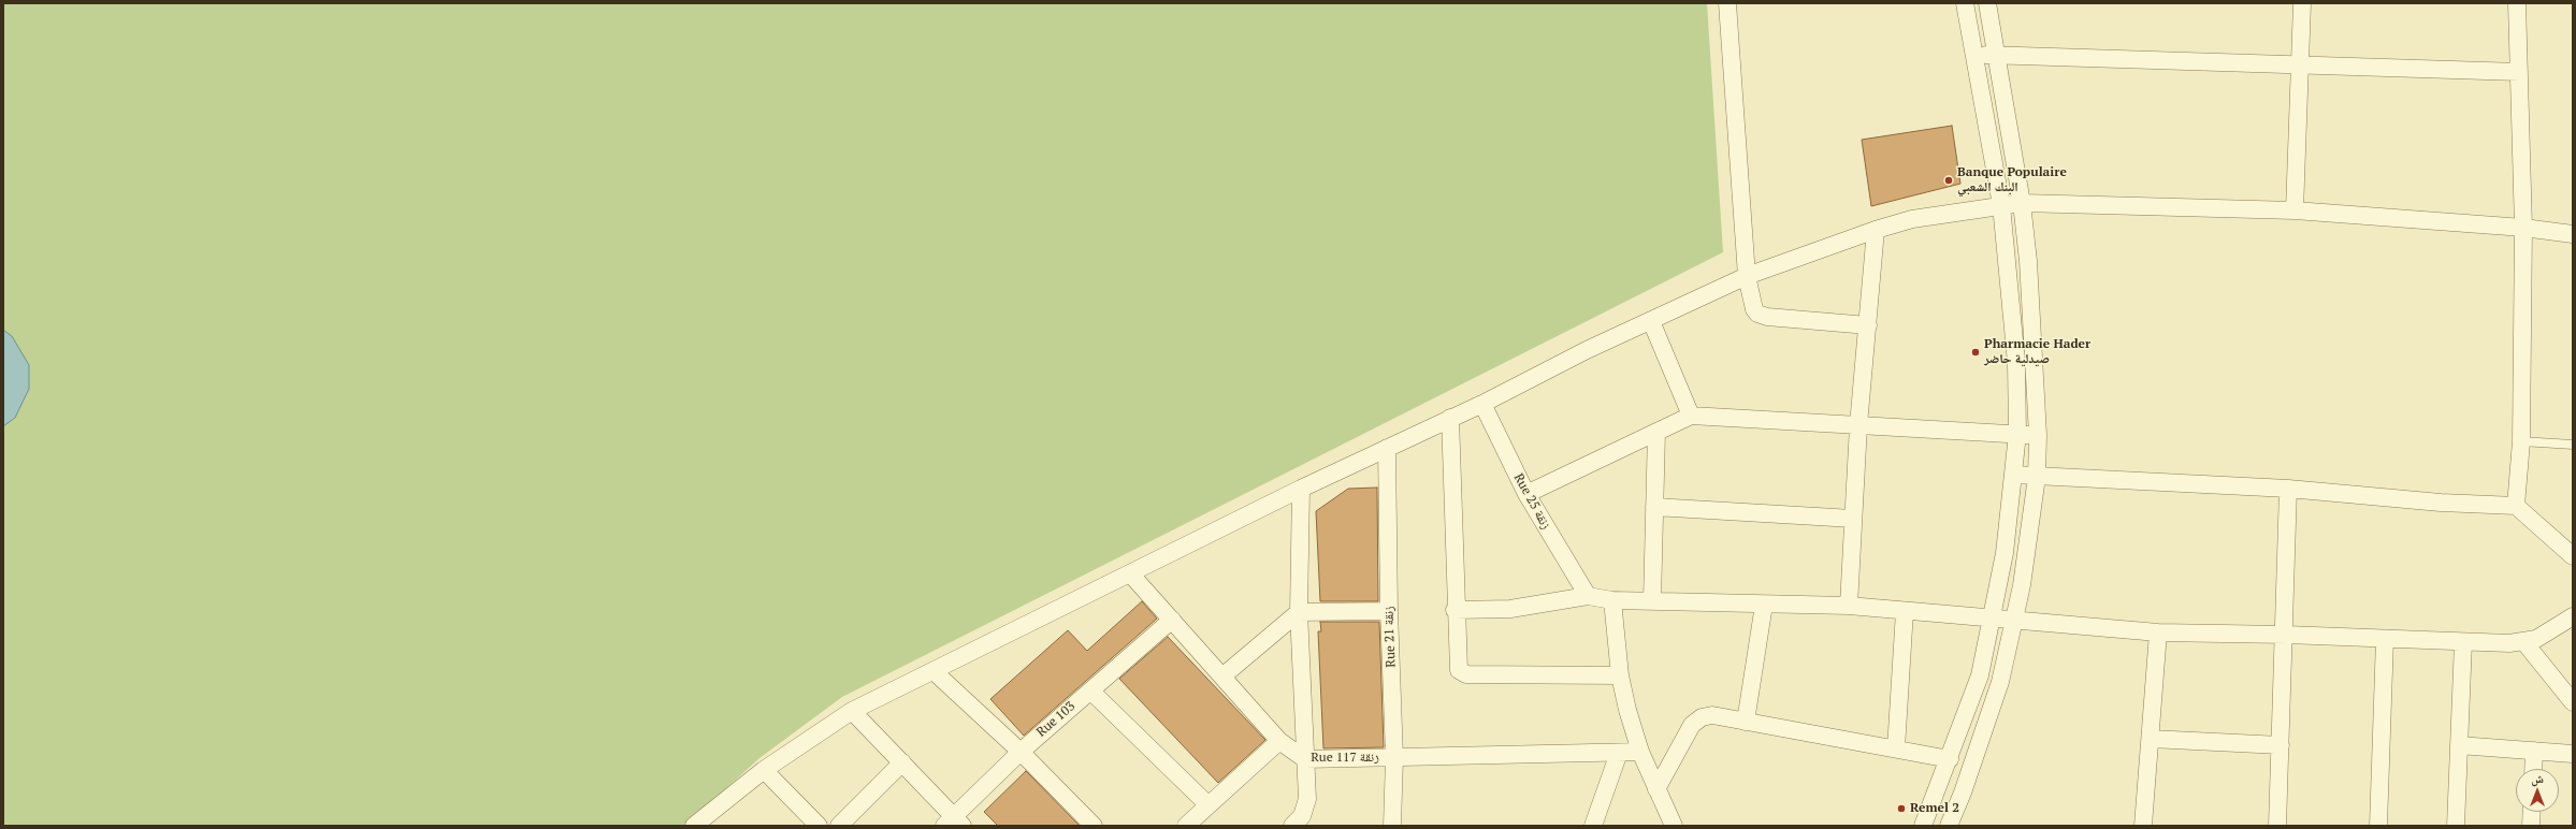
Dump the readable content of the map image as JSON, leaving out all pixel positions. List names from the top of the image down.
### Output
{
  "streets": {
    "street": [
      "Rue 25 زنقة",
      "Rue 21 زنقة",
      "Rue 103",
      "Rue 117 زنقة"
    ]
  },
  "crossings": [
    ["Rue 21 زنقة", "Rue 117 زنقة"],
    ["Rue 103", "Rue 117 زنقة"]
  ],
  "places": ["Banque Populaire البنك الشعبي", "Pharmacie Hader صيدلية حاضر", "Remel 2"],
  "north": "top"
}
